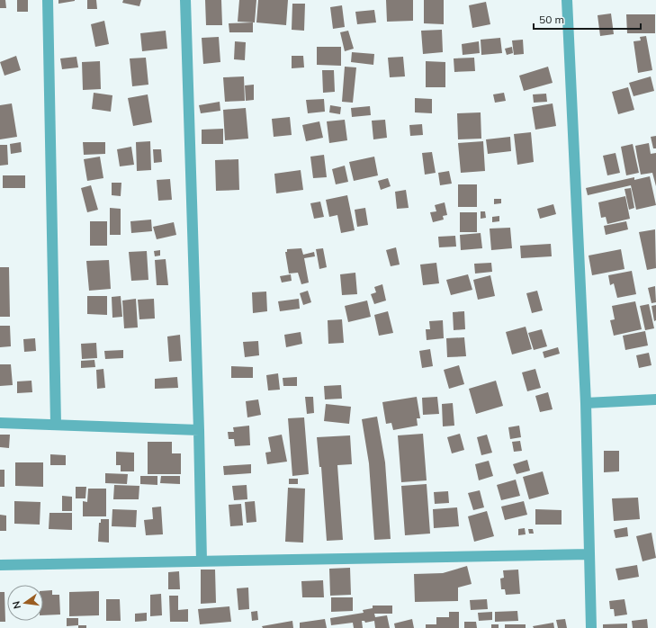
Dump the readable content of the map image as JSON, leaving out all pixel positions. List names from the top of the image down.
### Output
{
  "scale_bar": "50 m",
  "north": "left"
}
